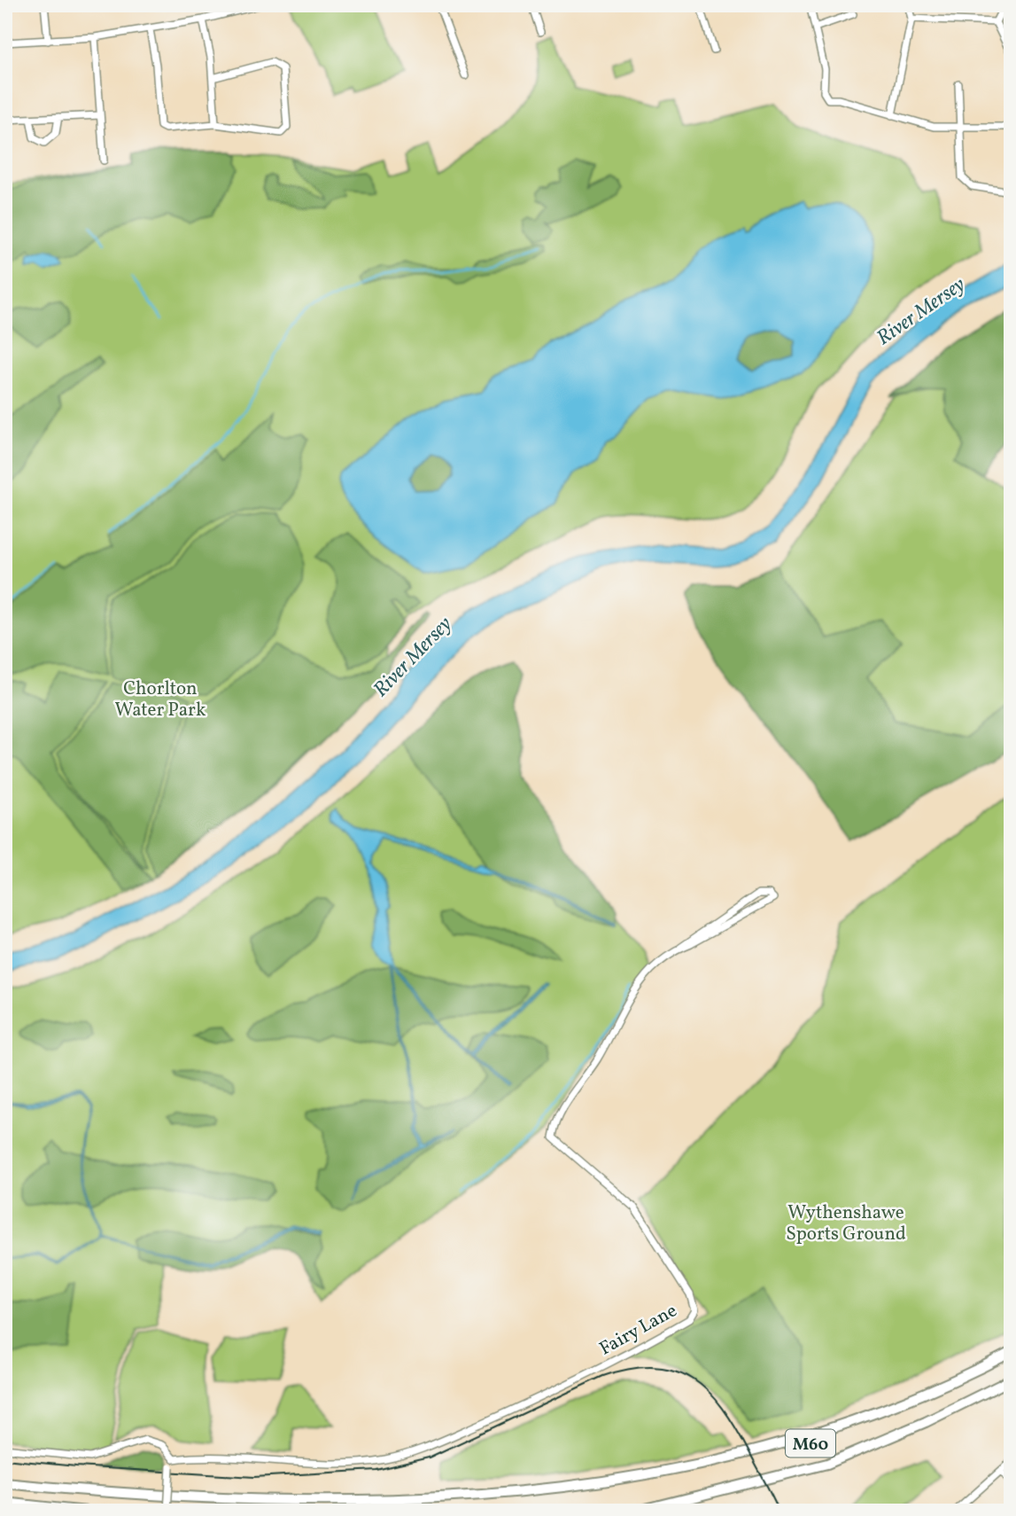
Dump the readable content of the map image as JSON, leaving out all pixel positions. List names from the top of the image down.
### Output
{
  "streets": {
    "highway": ["M60"],
    "street": ["Fairy Lane"]
  },
  "water": ["River Mersey"],
  "parks": ["Chorlton Water Park", "Wythenshawe Sports Ground"]
}
